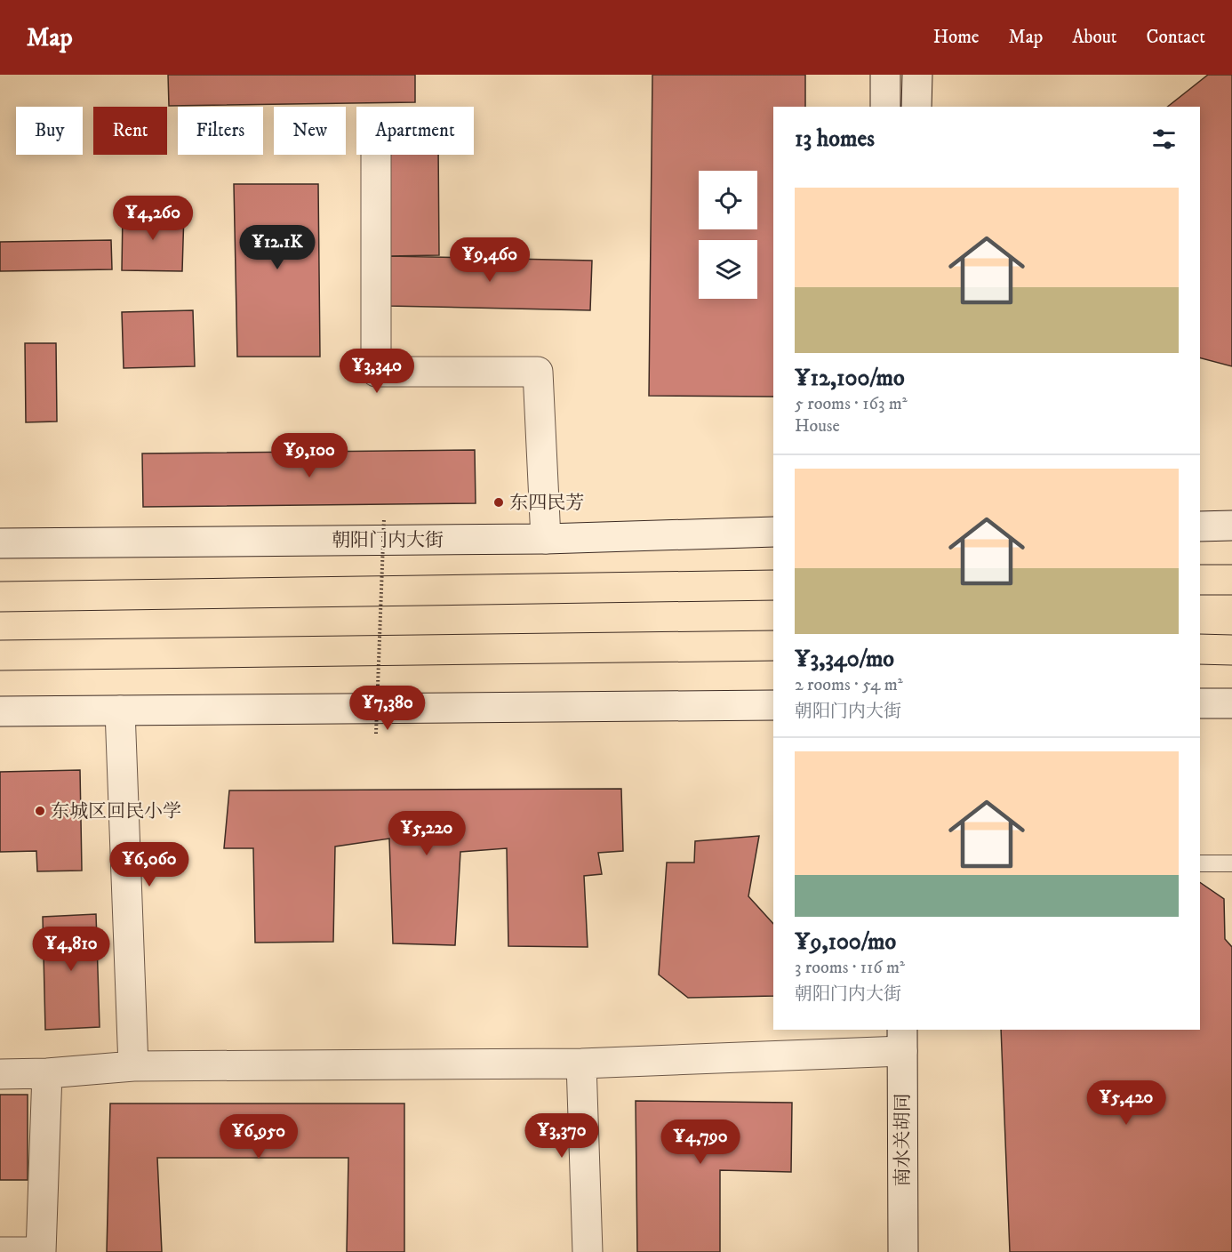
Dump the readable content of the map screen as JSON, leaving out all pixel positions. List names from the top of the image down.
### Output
{
  "streets": {
    "street": ["朝阳门内大街", "南水关胡同"]
  },
  "places": ["东四民芳", "东城区回民小学"],
  "page": {
    "header": "Map",
    "nav": [
      "Home",
      "Map",
      "About",
      "Contact"
    ],
    "chip": [
      "Buy",
      "Rent",
      "Filters",
      "New",
      "Apartment"
    ],
    "heading": "13 homes",
    "list": [
      {
        "name": "¥12,100/mo",
        "note": "5 rooms · 163 m² · House"
      },
      {
        "name": "¥3,340/mo",
        "note": "2 rooms · 54 m² · 朝阳门内大街"
      },
      {
        "name": "¥9,100/mo",
        "note": "3 rooms · 116 m² · 朝阳门内大街"
      }
    ],
    "price": [
      "¥4,260",
      "¥12.1K",
      "¥9,460",
      "¥3,340",
      "¥9,100",
      "¥7,380",
      "¥5,220",
      "¥6,060",
      "¥4,810",
      "¥5,420",
      "¥3,370",
      "¥6,950",
      "¥4,790"
    ]
  }
}
